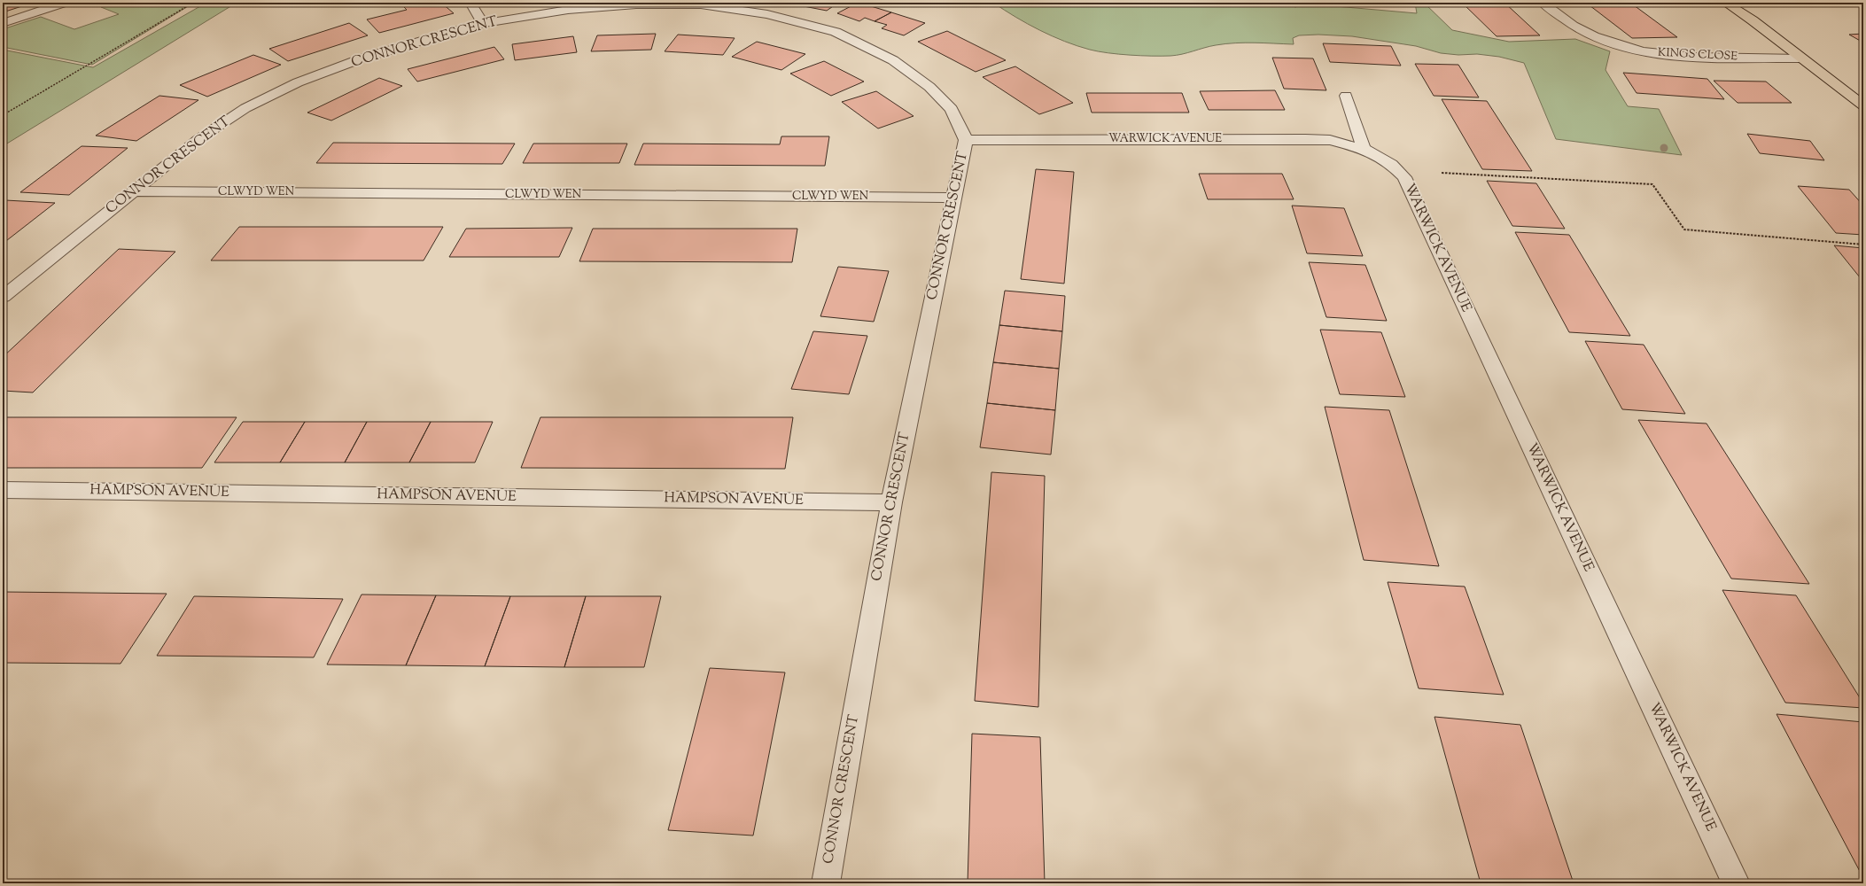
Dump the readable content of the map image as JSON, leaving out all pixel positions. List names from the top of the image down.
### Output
{
  "streets": {
    "street": [
      "CONNOR CRESCENT",
      "KINGS CLOSE",
      "WARWICK AVENUE",
      "CLWYD WEN",
      "HAMPSON AVENUE"
    ]
  },
  "crossings": [
    ["CONNOR CRESCENT", "WARWICK AVENUE"],
    ["CONNOR CRESCENT", "CLWYD WEN"],
    ["CONNOR CRESCENT", "HAMPSON AVENUE"]
  ]
}
